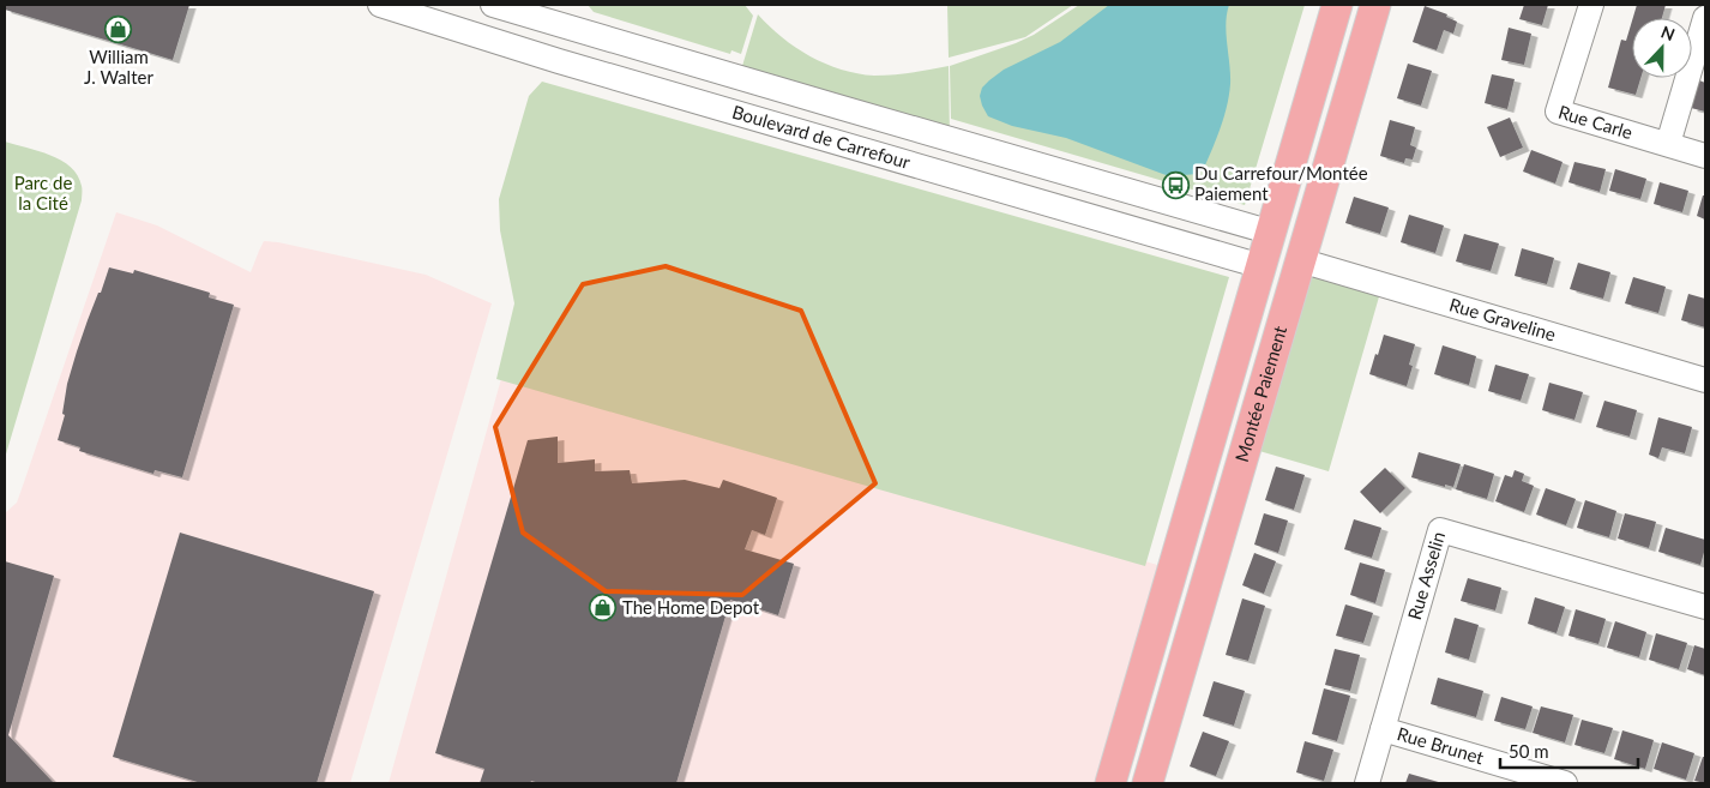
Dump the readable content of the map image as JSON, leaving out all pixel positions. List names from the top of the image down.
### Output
{
  "streets": {
    "main road": ["Montée Paiement"],
    "street": [
      "Rue Carle",
      "Boulevard de Carrefour",
      "Rue Graveline",
      "Rue Asselin",
      "Rue Brunet"
    ]
  },
  "crossings": [
    ["Boulevard de Carrefour", "Montée Paiement"],
    ["Rue Graveline", "Montée Paiement"],
    ["Rue Asselin", "Rue Brunet"]
  ],
  "parks": ["Parc de la Cité"],
  "places": {
    "shop": ["William J. Walter", "The Home Depot"],
    "bus stop": ["Du Carrefour/Montée Paiement"]
  },
  "scale_bar": "50 m",
  "north": "top"
}
